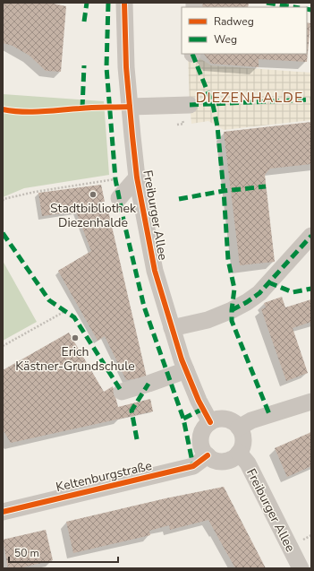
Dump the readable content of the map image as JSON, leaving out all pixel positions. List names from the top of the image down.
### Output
{
  "streets": {
    "street": ["Freiburger Allee", "Keltenburgstraße"]
  },
  "crossings": [
    ["Freiburger Allee", "Keltenburgstraße"]
  ],
  "districts": ["DIEZENHALDE"],
  "places": ["Stadtbibliothek Diezenhalde", "Erich Kästner-Grundschule"],
  "legend": ["Radweg", "Weg"],
  "scale_bar": "50 m"
}
